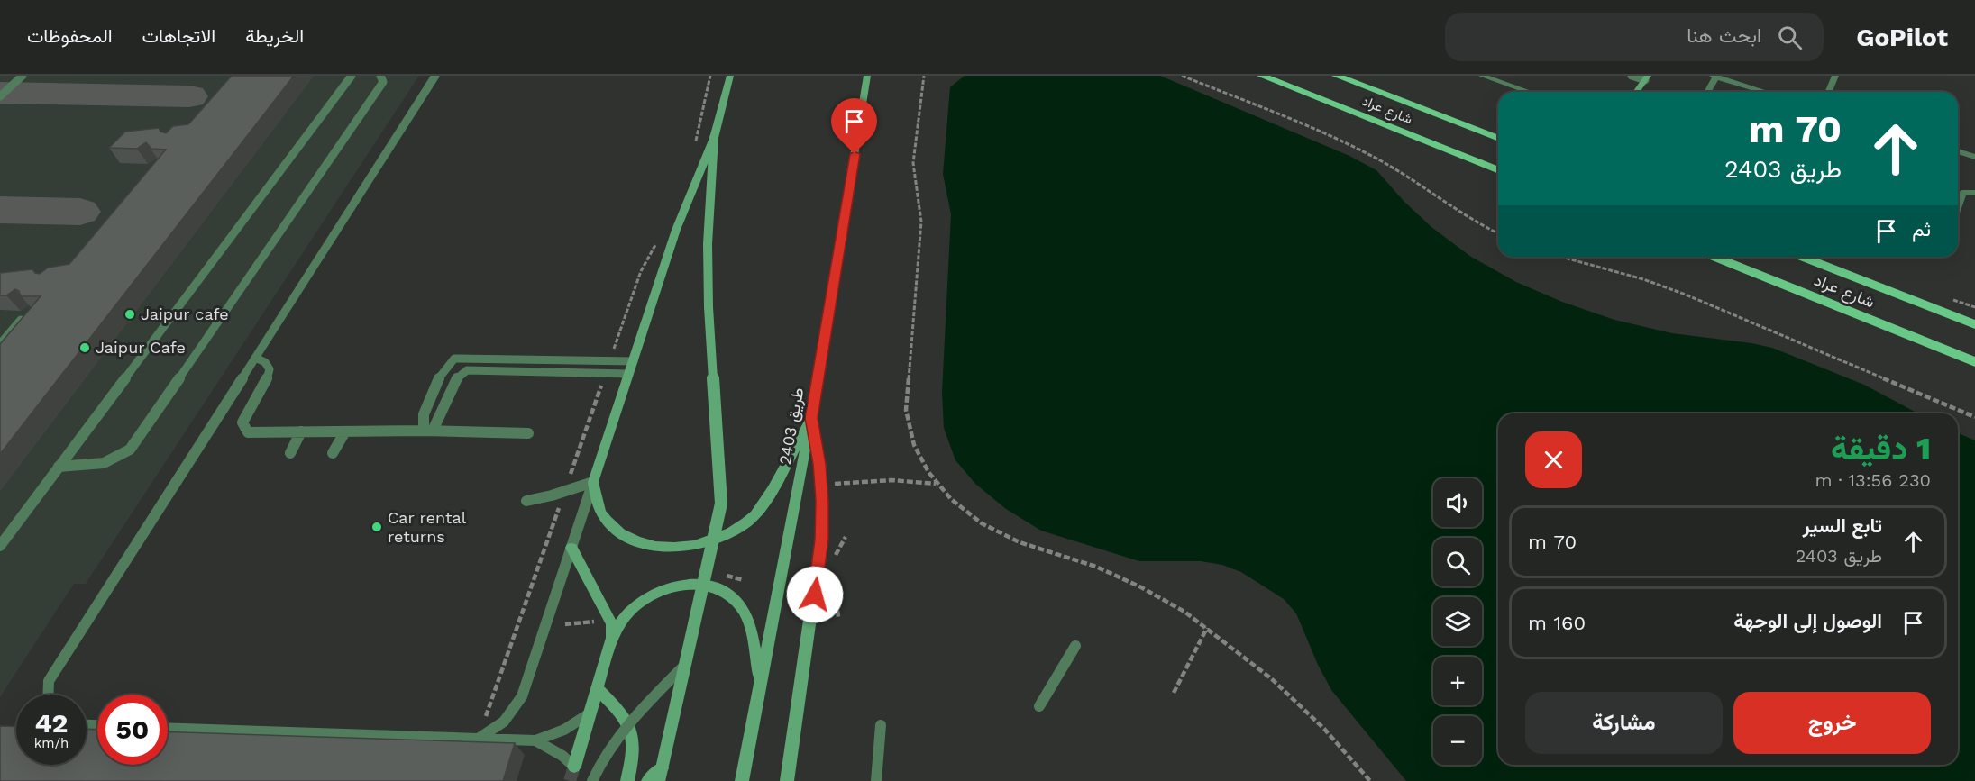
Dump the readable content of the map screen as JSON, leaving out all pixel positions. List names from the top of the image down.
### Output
{
  "streets": {
    "main road": ["شارع عراد", "طريق 2403"]
  },
  "places": ["Jaipur cafe", "Jaipur Cafe", "Car rental returns"],
  "page": {
    "header": "GoPilot",
    "search": "ابحث هنا",
    "nav": ["الخريطة", "الاتجاهات", "المحفوظات"],
    "turn": ["70 m", "طريق 2403"],
    "then": "ثم",
    "heading": ["1 دقيقة", "230 m · 13:56"],
    "map_buttons": ["+", "−"],
    "list": [
      {
        "name": "تابع السير",
        "note": "طريق 2403",
        "value": "70 m"
      },
      {
        "name": "الوصول إلى الوجهة",
        "value": "160 m"
      }
    ],
    "buttons": ["خروج", "مشاركة"],
    "speed": "42 km/h",
    "limit": "50"
  }
}
